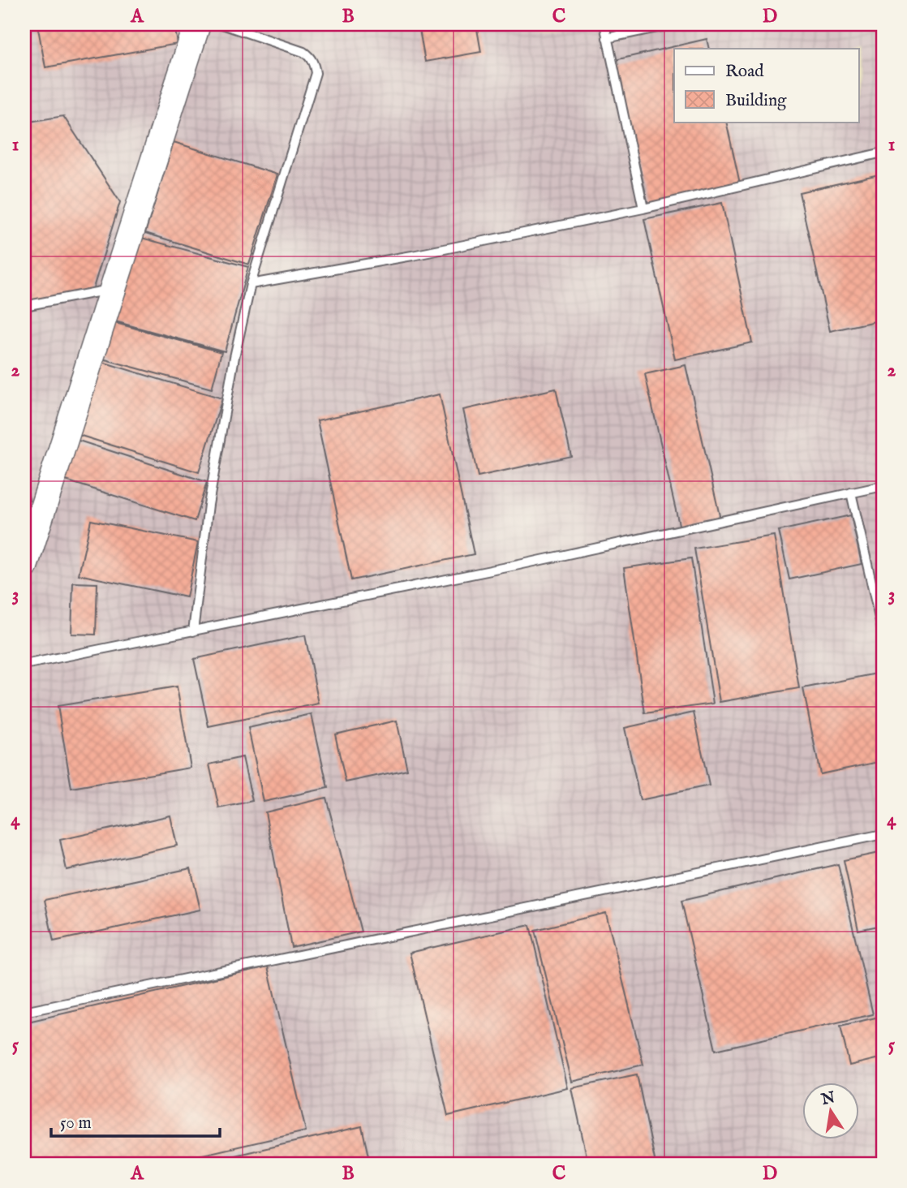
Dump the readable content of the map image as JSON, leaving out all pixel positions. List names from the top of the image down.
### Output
{
  "legend": ["Road", "Building"],
  "scale_bar": "50 m",
  "north": "top",
  "grid": {
    "columns": [
      "A",
      "B",
      "C",
      "D"
    ],
    "rows": [
      "1",
      "2",
      "3",
      "4",
      "5"
    ]
  }
}
